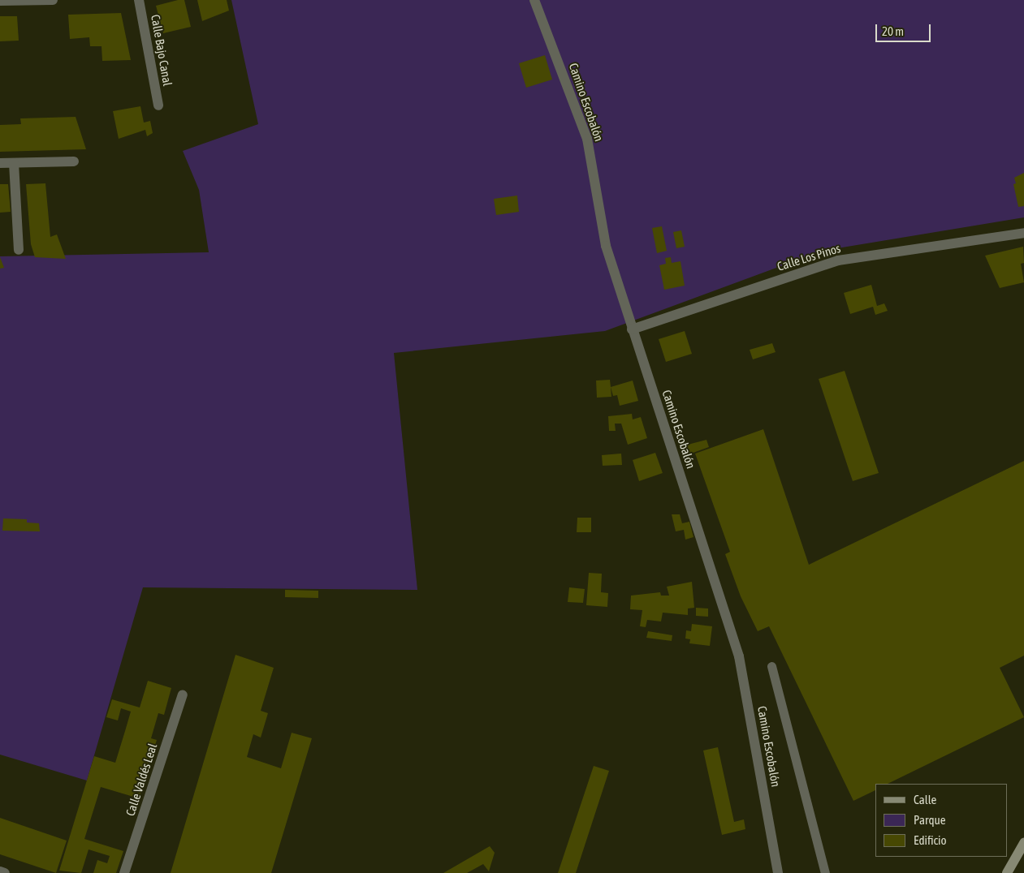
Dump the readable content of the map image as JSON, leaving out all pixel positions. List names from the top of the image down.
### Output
{
  "streets": {
    "street": [
      "Calle Bajo Canal",
      "Camino Escobalón",
      "Calle Los Pinos",
      "Calle Valdés Leal"
    ]
  },
  "crossings": [
    ["Camino Escobalón", "Calle Los Pinos"]
  ],
  "legend": ["Calle", "Parque", "Edificio"],
  "scale_bar": "20 m"
}
